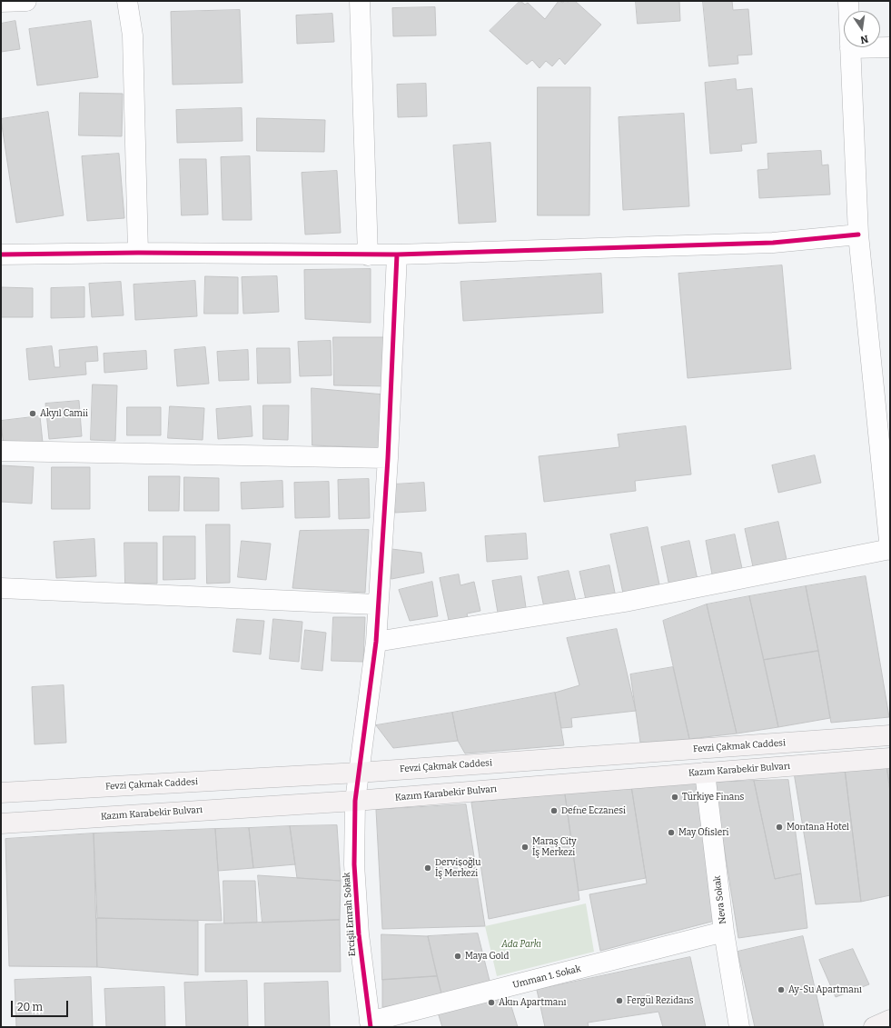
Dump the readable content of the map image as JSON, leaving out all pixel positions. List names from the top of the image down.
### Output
{
  "streets": {
    "main road": ["Fevzi Çakmak Caddesi", "Kazım Karabekir Bulvarı"],
    "street": ["Neva Sokak", "Ercişli Emrah Sokak", "Umman 1. Sokak"]
  },
  "crossings": [
    ["Fevzi Çakmak Caddesi", "Ercişli Emrah Sokak"],
    ["Kazım Karabekir Bulvarı", "Neva Sokak"],
    ["Kazım Karabekir Bulvarı", "Ercişli Emrah Sokak"],
    ["Neva Sokak", "Umman 1. Sokak"],
    ["Ercişli Emrah Sokak", "Umman 1. Sokak"]
  ],
  "parks": ["Ada Parkı"],
  "places": [
    "Akyıl Camii",
    "Türkiye Finans",
    "Defne Eczanesi",
    "Montana Hotel",
    "May Ofisleri",
    "Maraş City İş Merkezi",
    "Dervişoğlu İş Merkezi",
    "Maya Gold",
    "Ay-Su Apartmanı",
    "Fergül Rezidans",
    "Akın Apartmanı"
  ],
  "scale_bar": "20 m",
  "north": "bottom"
}
